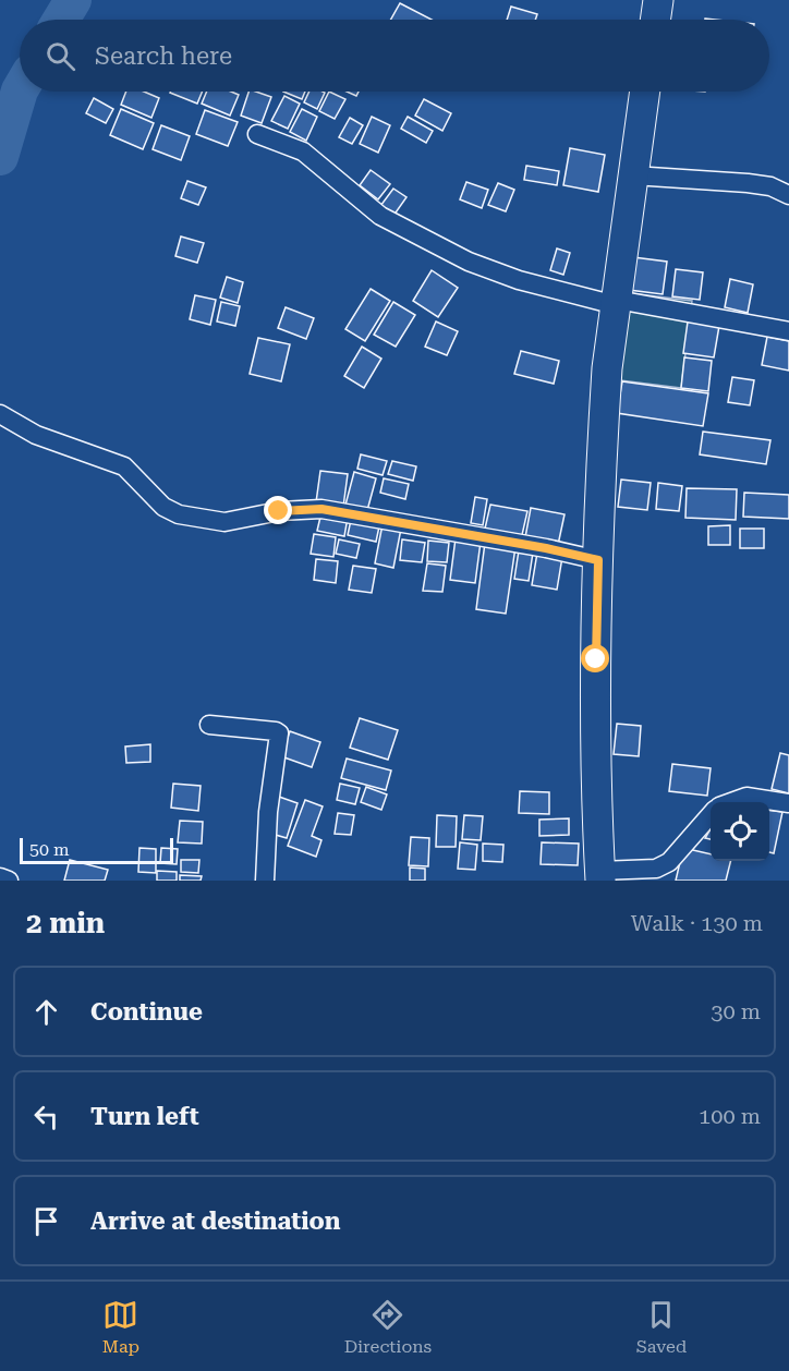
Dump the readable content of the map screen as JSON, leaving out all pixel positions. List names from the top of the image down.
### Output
{
  "scale_bar": "50 m",
  "page": {
    "search": "Search here",
    "scale": "50 m",
    "heading": ["2 min", "Walk · 130 m"],
    "list": [
      ["Continue", "30 m"],
      ["Turn left", "100 m"],
      "Arrive at destination"
    ],
    "nav": ["Map", "Directions", "Saved"]
  }
}
